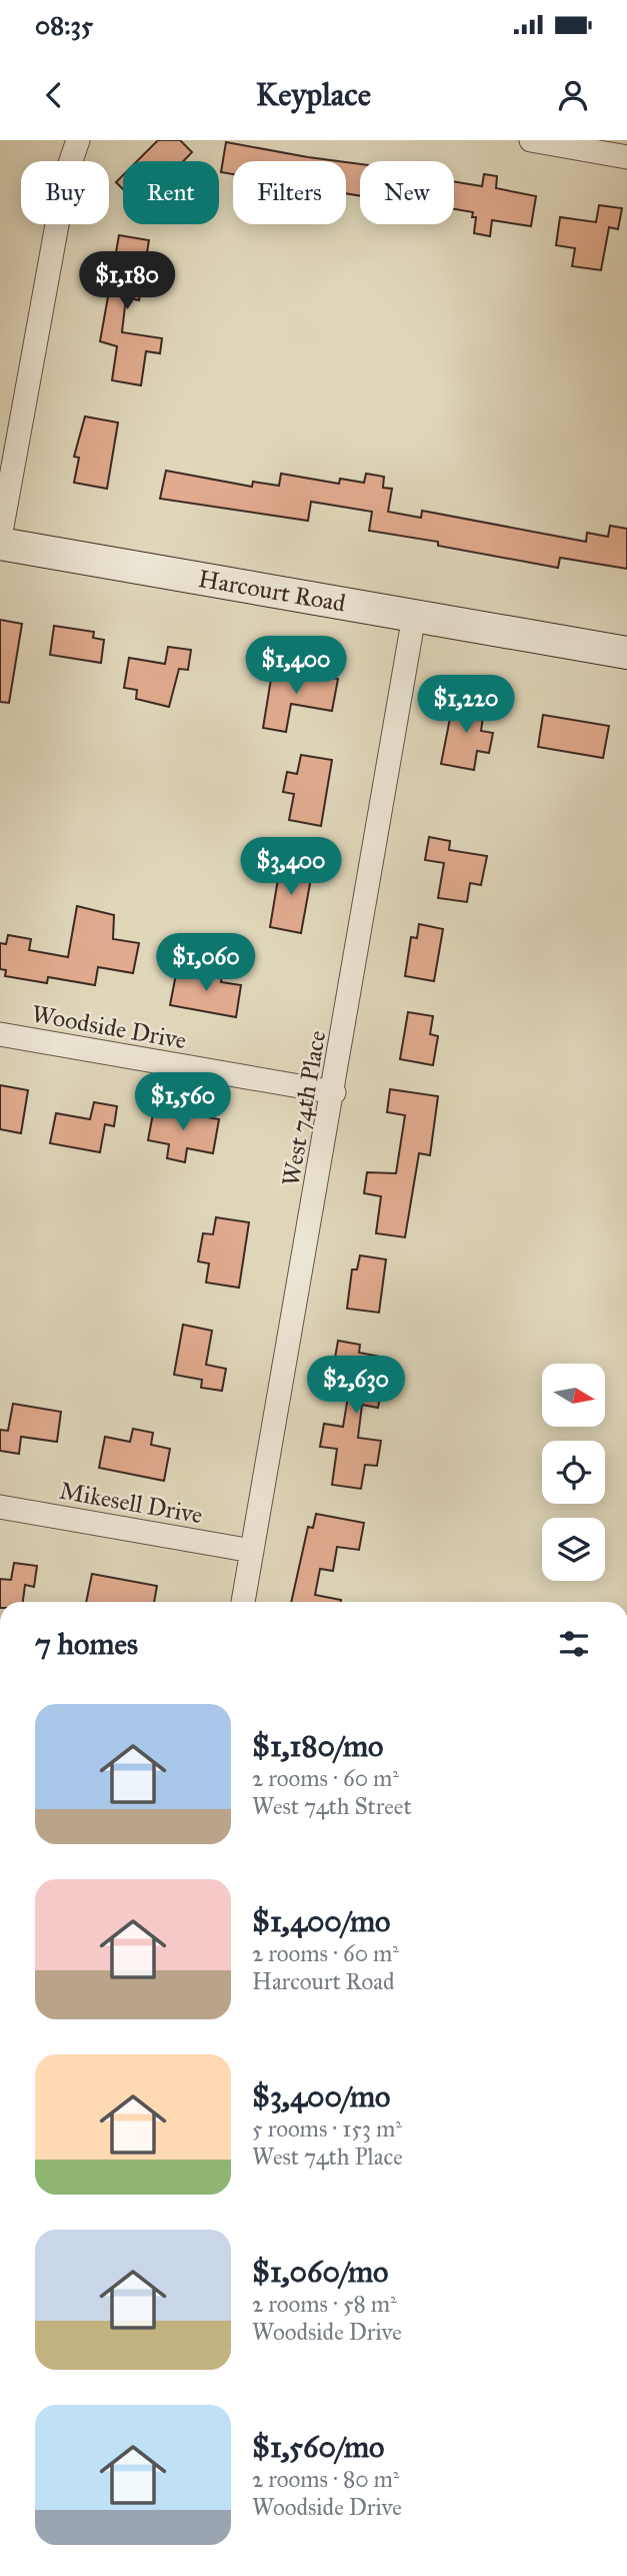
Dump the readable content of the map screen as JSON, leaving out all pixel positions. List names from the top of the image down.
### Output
{
  "streets": {
    "street": [
      "Harcourt Road",
      "Woodside Drive",
      "West 74th Place",
      "Mikesell Drive"
    ]
  },
  "crossings": [
    ["Harcourt Road", "West 74th Place"],
    ["Woodside Drive", "West 74th Place"],
    ["West 74th Place", "Mikesell Drive"]
  ],
  "north": "right",
  "page": {
    "status": "08:35",
    "header": "Keyplace",
    "chip": [
      "Buy",
      "Rent",
      "Filters",
      "New"
    ],
    "price": [
      "$1,180",
      "$1,400",
      "$1,220",
      "$3,400",
      "$1,060",
      "$1,560",
      "$2,630"
    ],
    "heading": "7 homes",
    "list": [
      {
        "name": "$1,180/mo",
        "note": "2 rooms · 60 m² · West 74th Street"
      },
      {
        "name": "$1,400/mo",
        "note": "2 rooms · 60 m² · Harcourt Road"
      },
      {
        "name": "$3,400/mo",
        "note": "5 rooms · 153 m² · West 74th Place"
      },
      {
        "name": "$1,060/mo",
        "note": "2 rooms · 58 m² · Woodside Drive"
      },
      {
        "name": "$1,560/mo",
        "note": "2 rooms · 80 m² · Woodside Drive"
      }
    ]
  }
}
